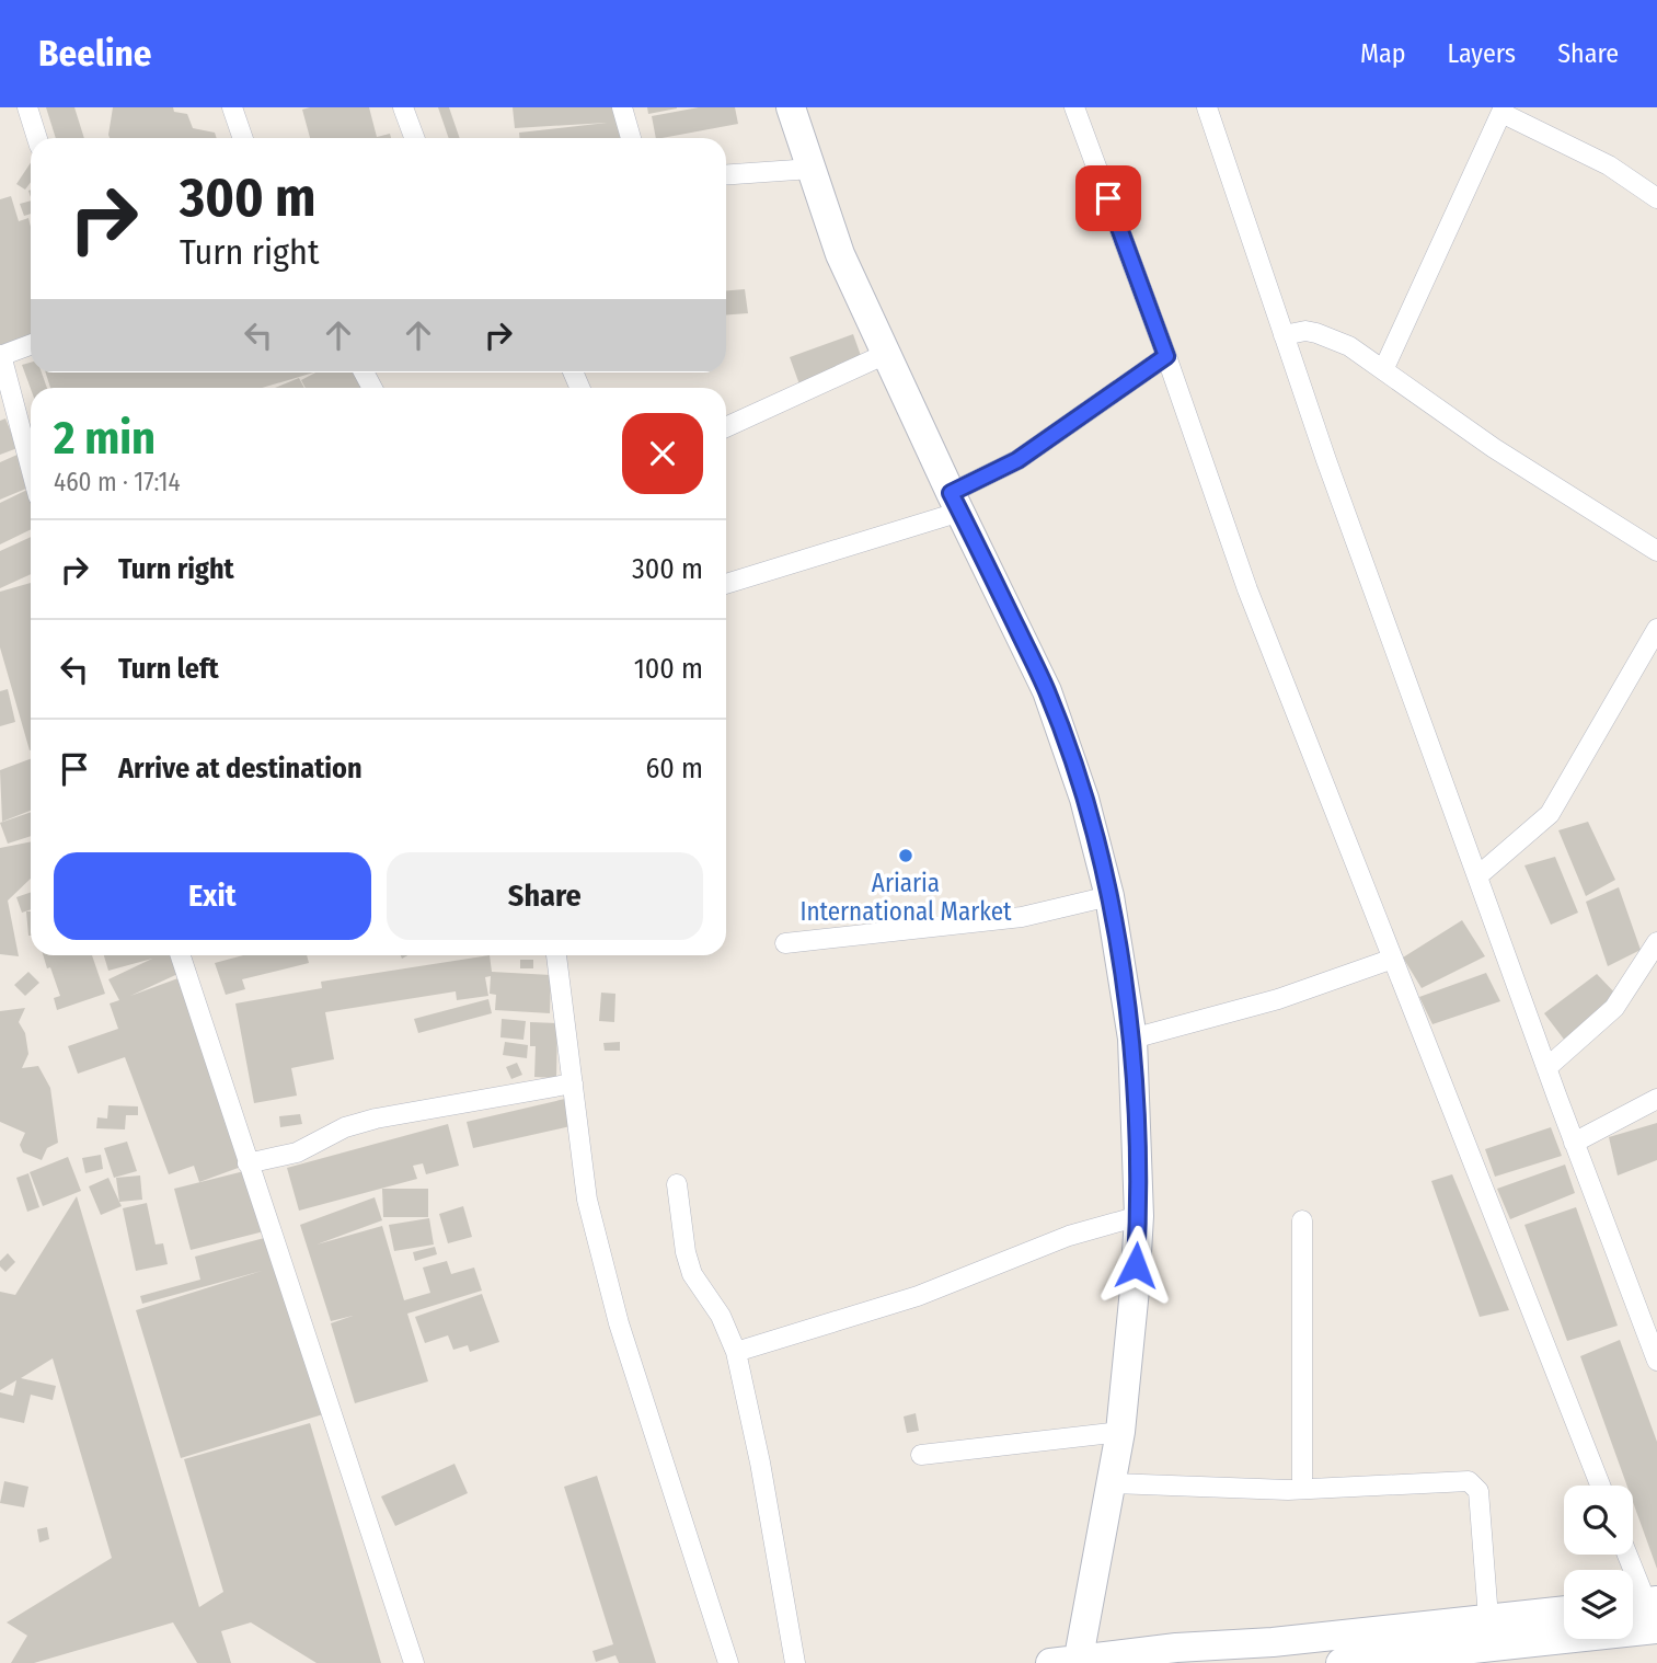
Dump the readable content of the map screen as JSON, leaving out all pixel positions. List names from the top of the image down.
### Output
{
  "places": ["Ariaria International Market"],
  "page": {
    "header": "Beeline",
    "nav": ["Map", "Layers", "Share"],
    "turn": ["300 m", "Turn right"],
    "heading": ["2 min", "460 m · 17:14"],
    "list": [
      {
        "name": "Turn right",
        "value": "300 m"
      },
      {
        "name": "Turn left",
        "value": "100 m"
      },
      {
        "name": "Arrive at destination",
        "value": "60 m"
      }
    ],
    "buttons": ["Exit", "Share"]
  }
}
